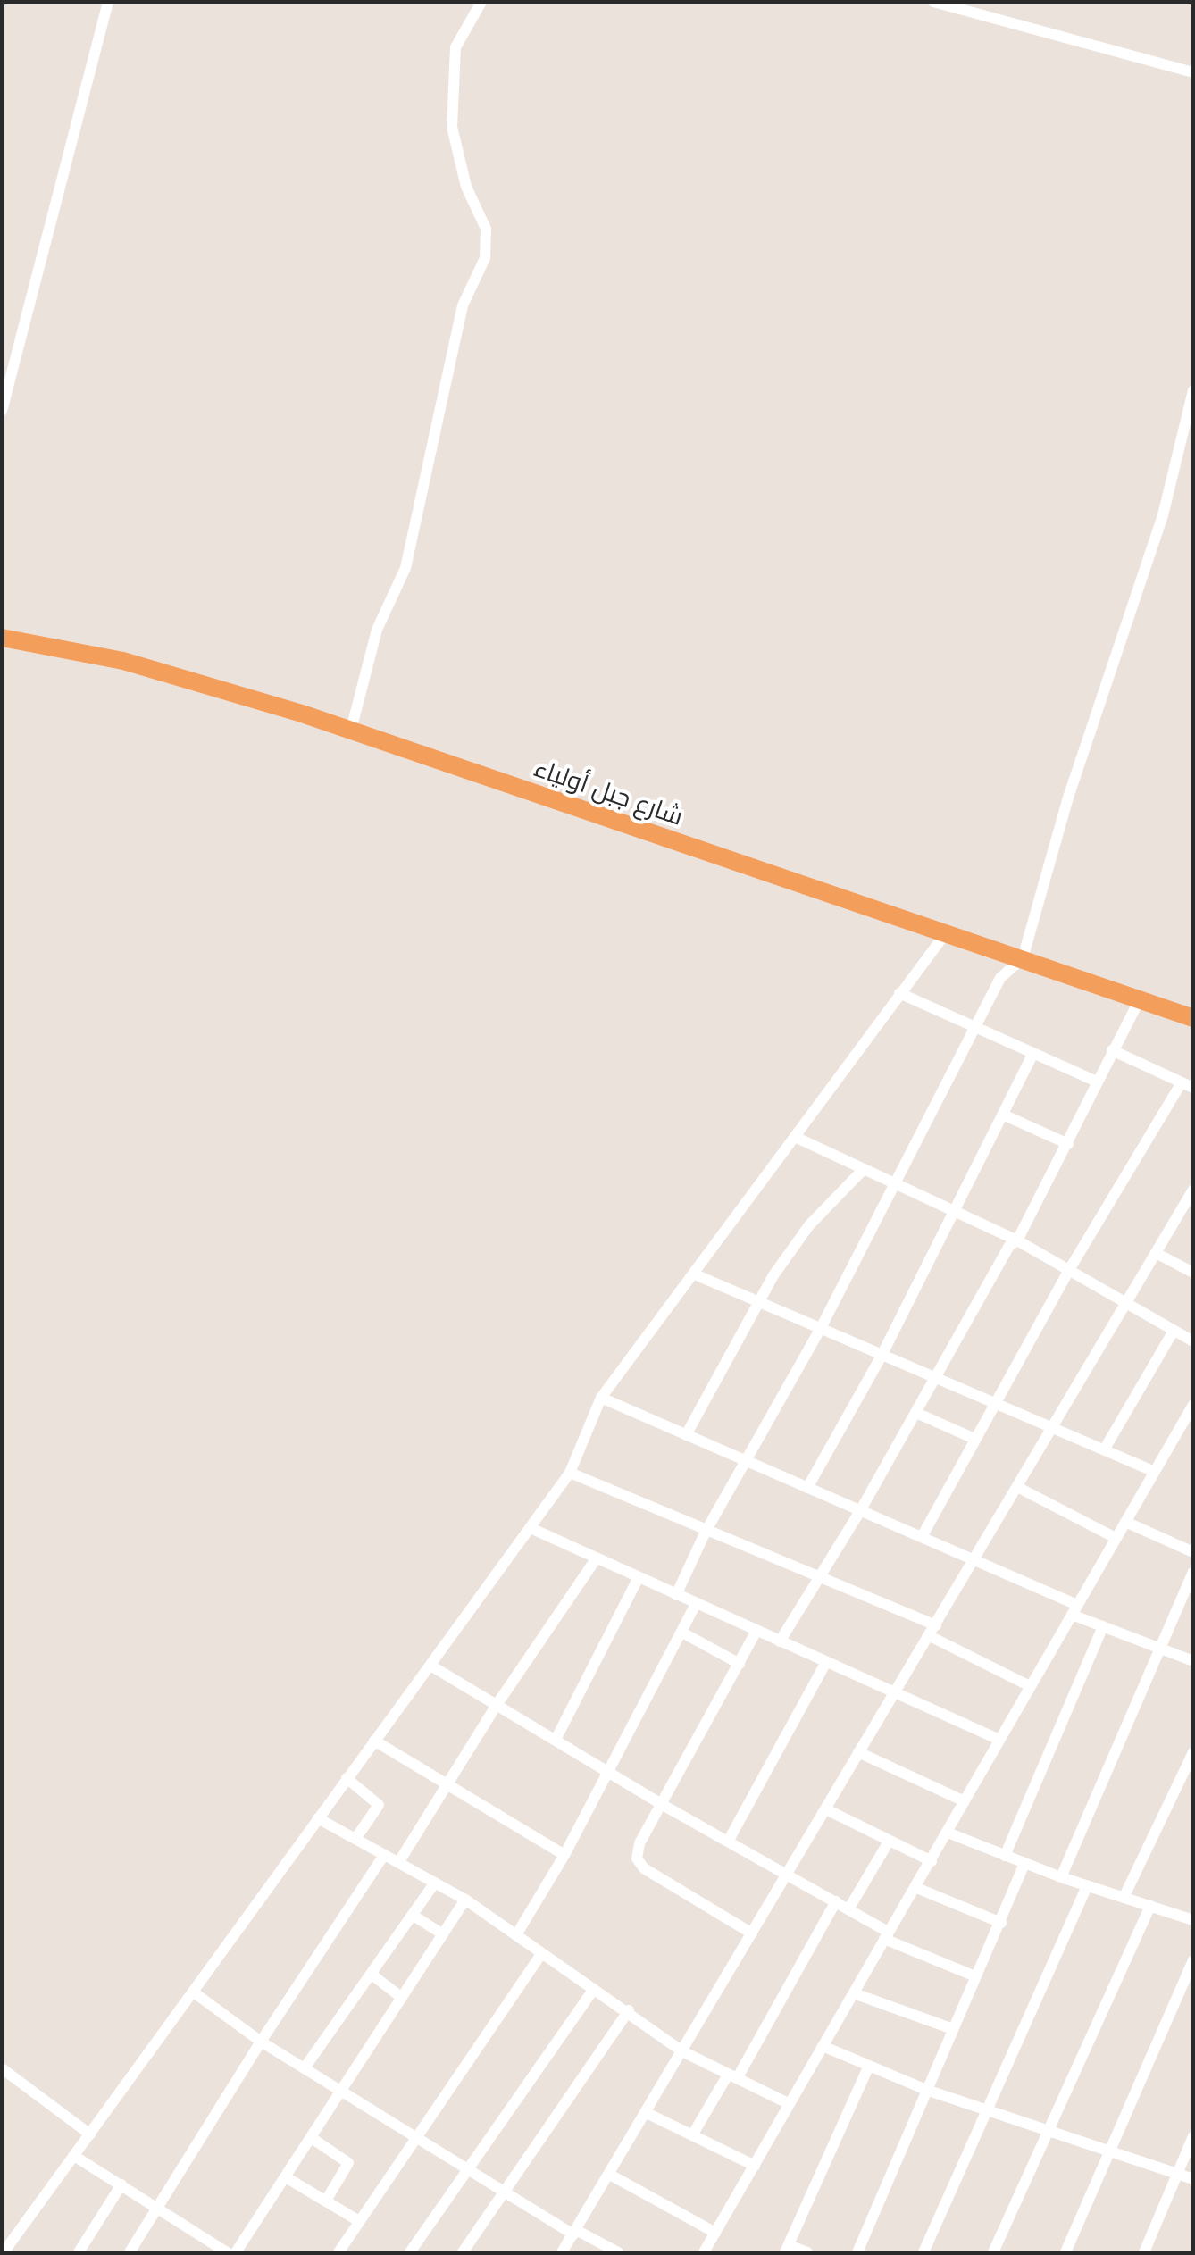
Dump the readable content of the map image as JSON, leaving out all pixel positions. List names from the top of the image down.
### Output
{
  "streets": {
    "highway": ["شارع جبل أولياء"]
  }
}
